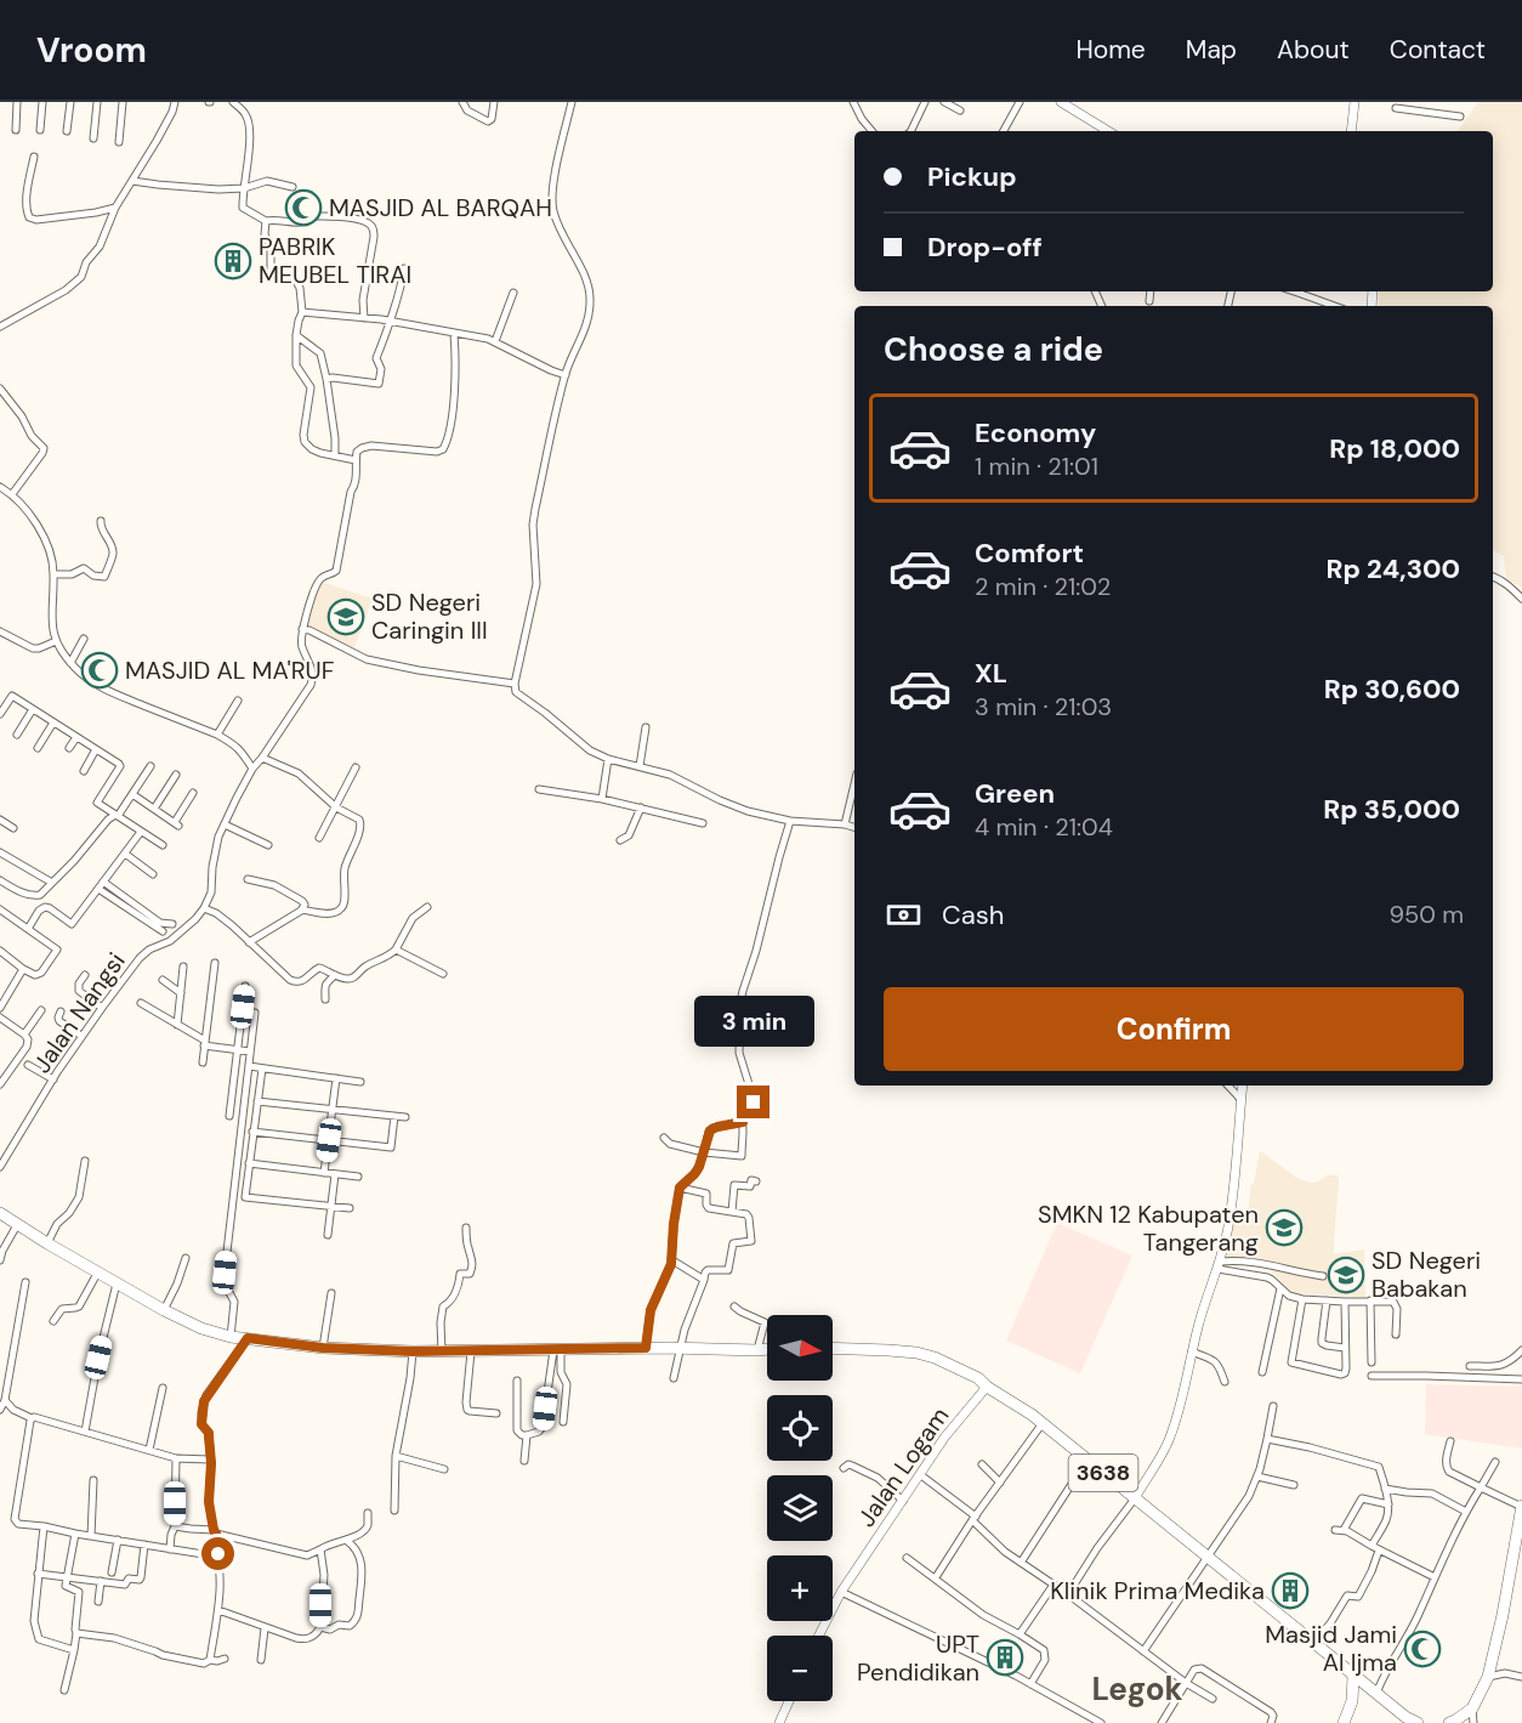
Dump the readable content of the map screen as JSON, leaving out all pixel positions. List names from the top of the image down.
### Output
{
  "streets": {
    "main road": ["3638"],
    "street": ["Jalan Nangsi", "Jalan Logam"]
  },
  "crossings": [
    ["Jalan Logam", "3638"]
  ],
  "districts": ["Legok"],
  "places": {
    "mosque": ["MASJID AL BARQAH", "MASJID AL MA'RUF", "Masjid Jami Al Ijma"],
    "building": ["PABRIK MEUBEL TIRAI", "Klinik Prima Medika", "UPT Pendidikan"],
    "school or university": ["SD Negeri Caringin III", "SMKN 12 Kabupaten Tangerang", "SD Negeri Babakan"]
  },
  "north": "right",
  "page": {
    "header": "Vroom",
    "nav": [
      "Home",
      "Map",
      "About",
      "Contact"
    ],
    "banner": ["Pickup", "Drop-off"],
    "heading": "Choose a ride",
    "list": [
      {
        "name": "Economy",
        "note": "1 min · 21:01",
        "value": "Rp 18,000"
      },
      {
        "name": "Comfort",
        "note": "2 min · 21:02",
        "value": "Rp 24,300"
      },
      {
        "name": "XL",
        "note": "3 min · 21:03",
        "value": "Rp 30,600"
      },
      {
        "name": "Green",
        "note": "4 min · 21:04",
        "value": "Rp 35,000"
      }
    ],
    "pay": ["Cash", "950 m"],
    "buttons": "Confirm",
    "bubble": "3 min",
    "map_buttons": ["+", "−"]
  }
}
